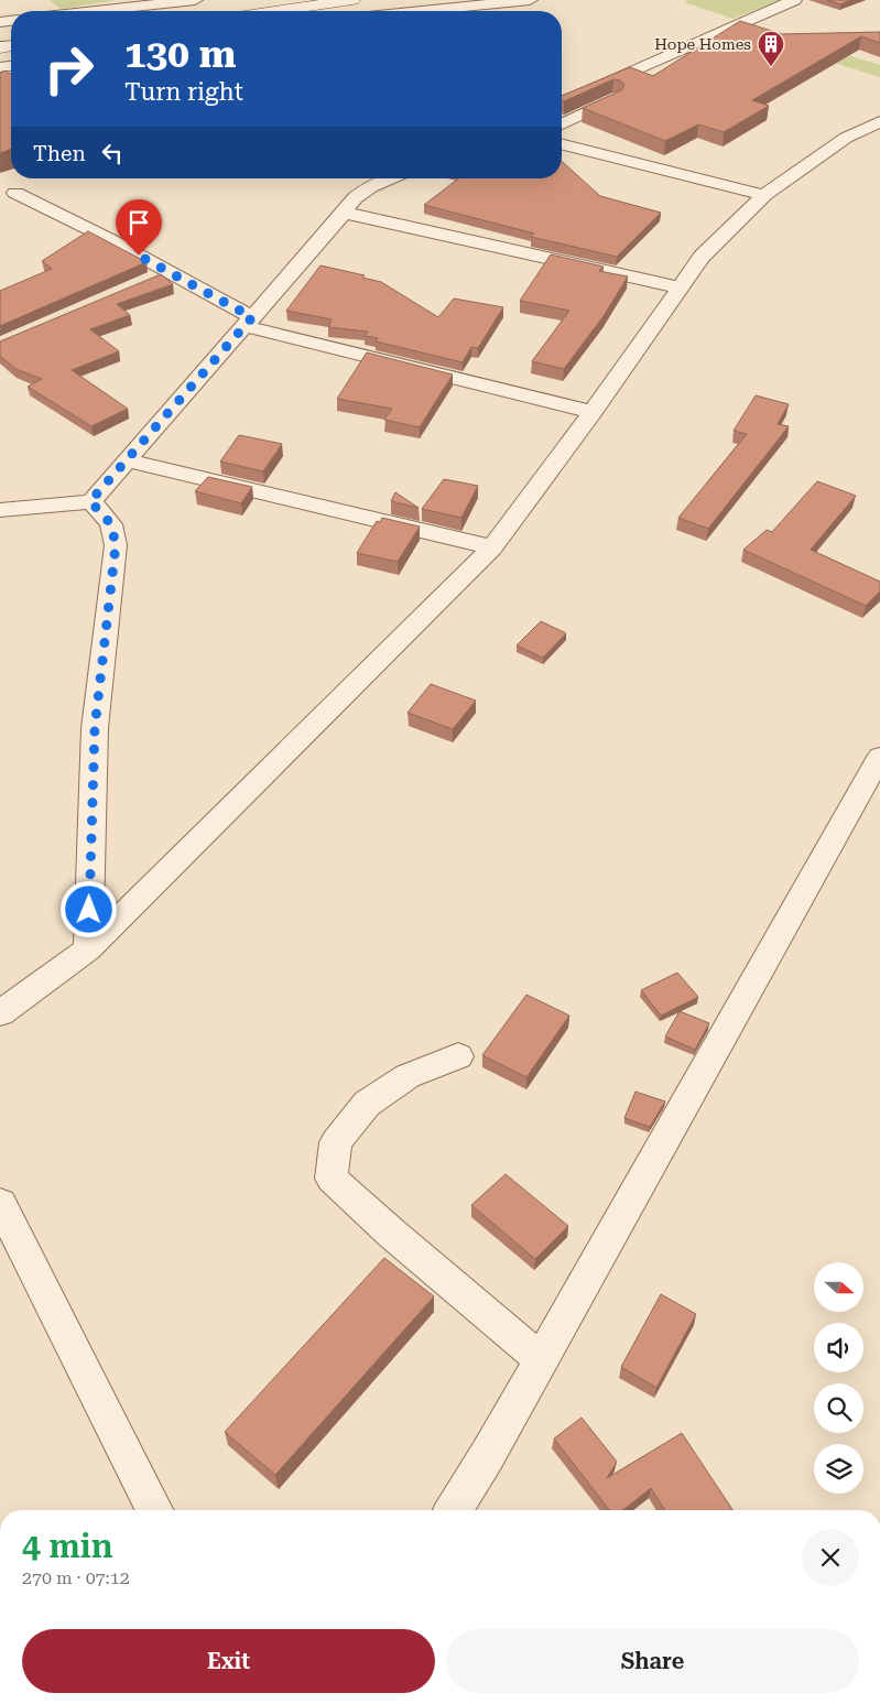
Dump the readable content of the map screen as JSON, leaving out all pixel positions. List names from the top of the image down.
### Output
{
  "places": {
    "building": ["Hope Homes"]
  },
  "north": "right",
  "page": {
    "turn": ["130 m", "Turn right"],
    "then": "Then",
    "heading": ["4 min", "270 m · 07:12"],
    "buttons": ["Exit", "Share"]
  }
}
